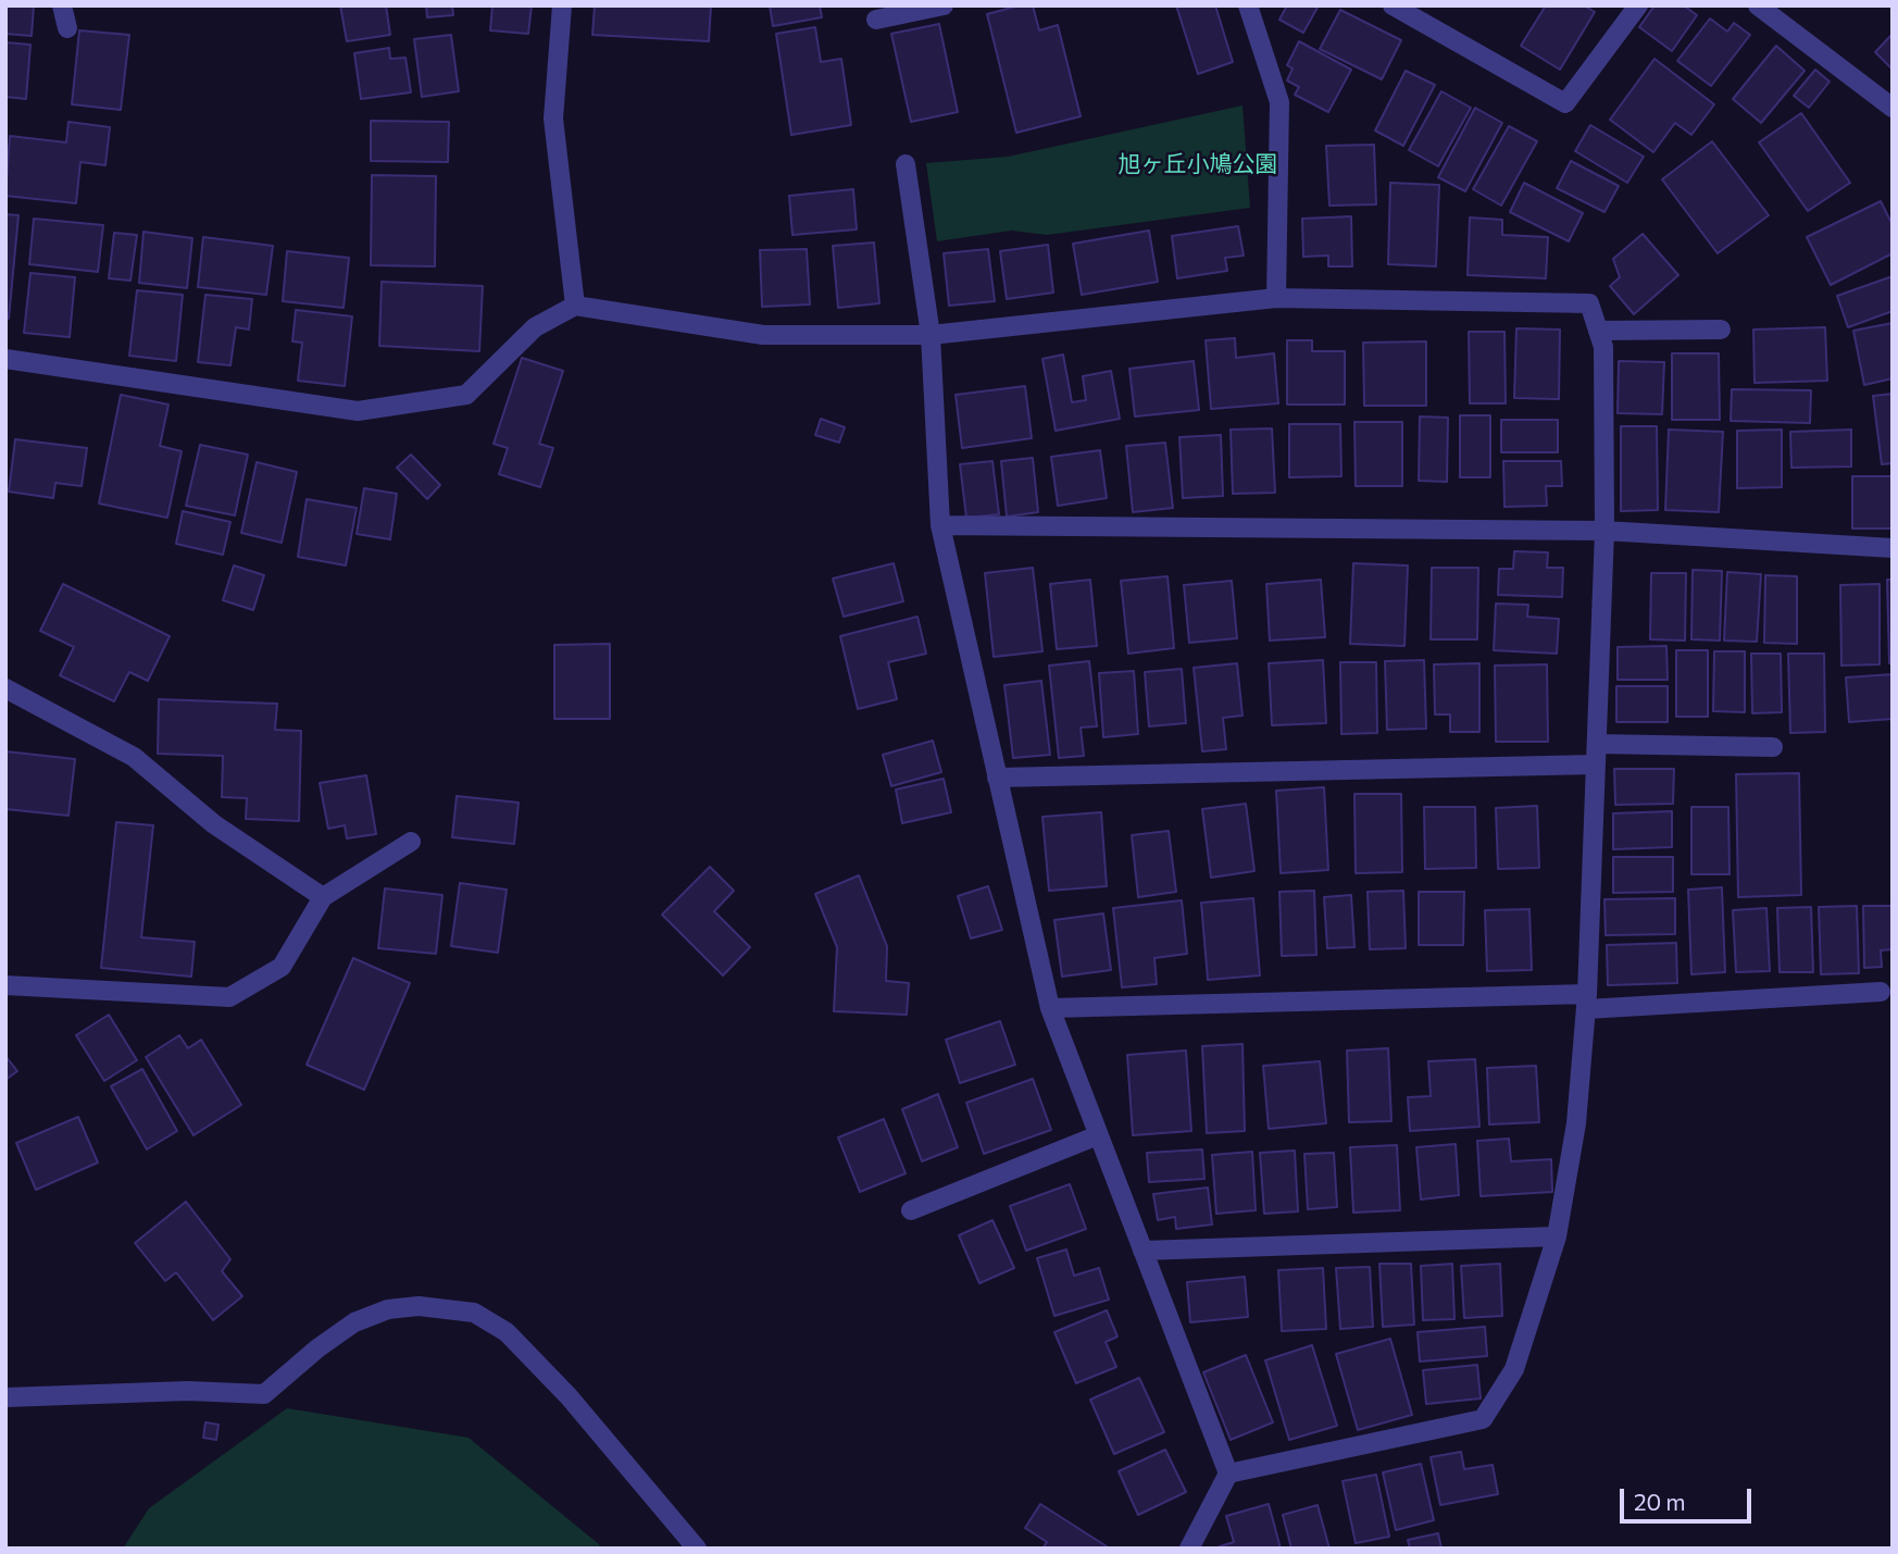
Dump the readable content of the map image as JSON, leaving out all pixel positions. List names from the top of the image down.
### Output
{
  "parks": ["旭ヶ丘小鳩公園"],
  "scale_bar": "20 m"
}
